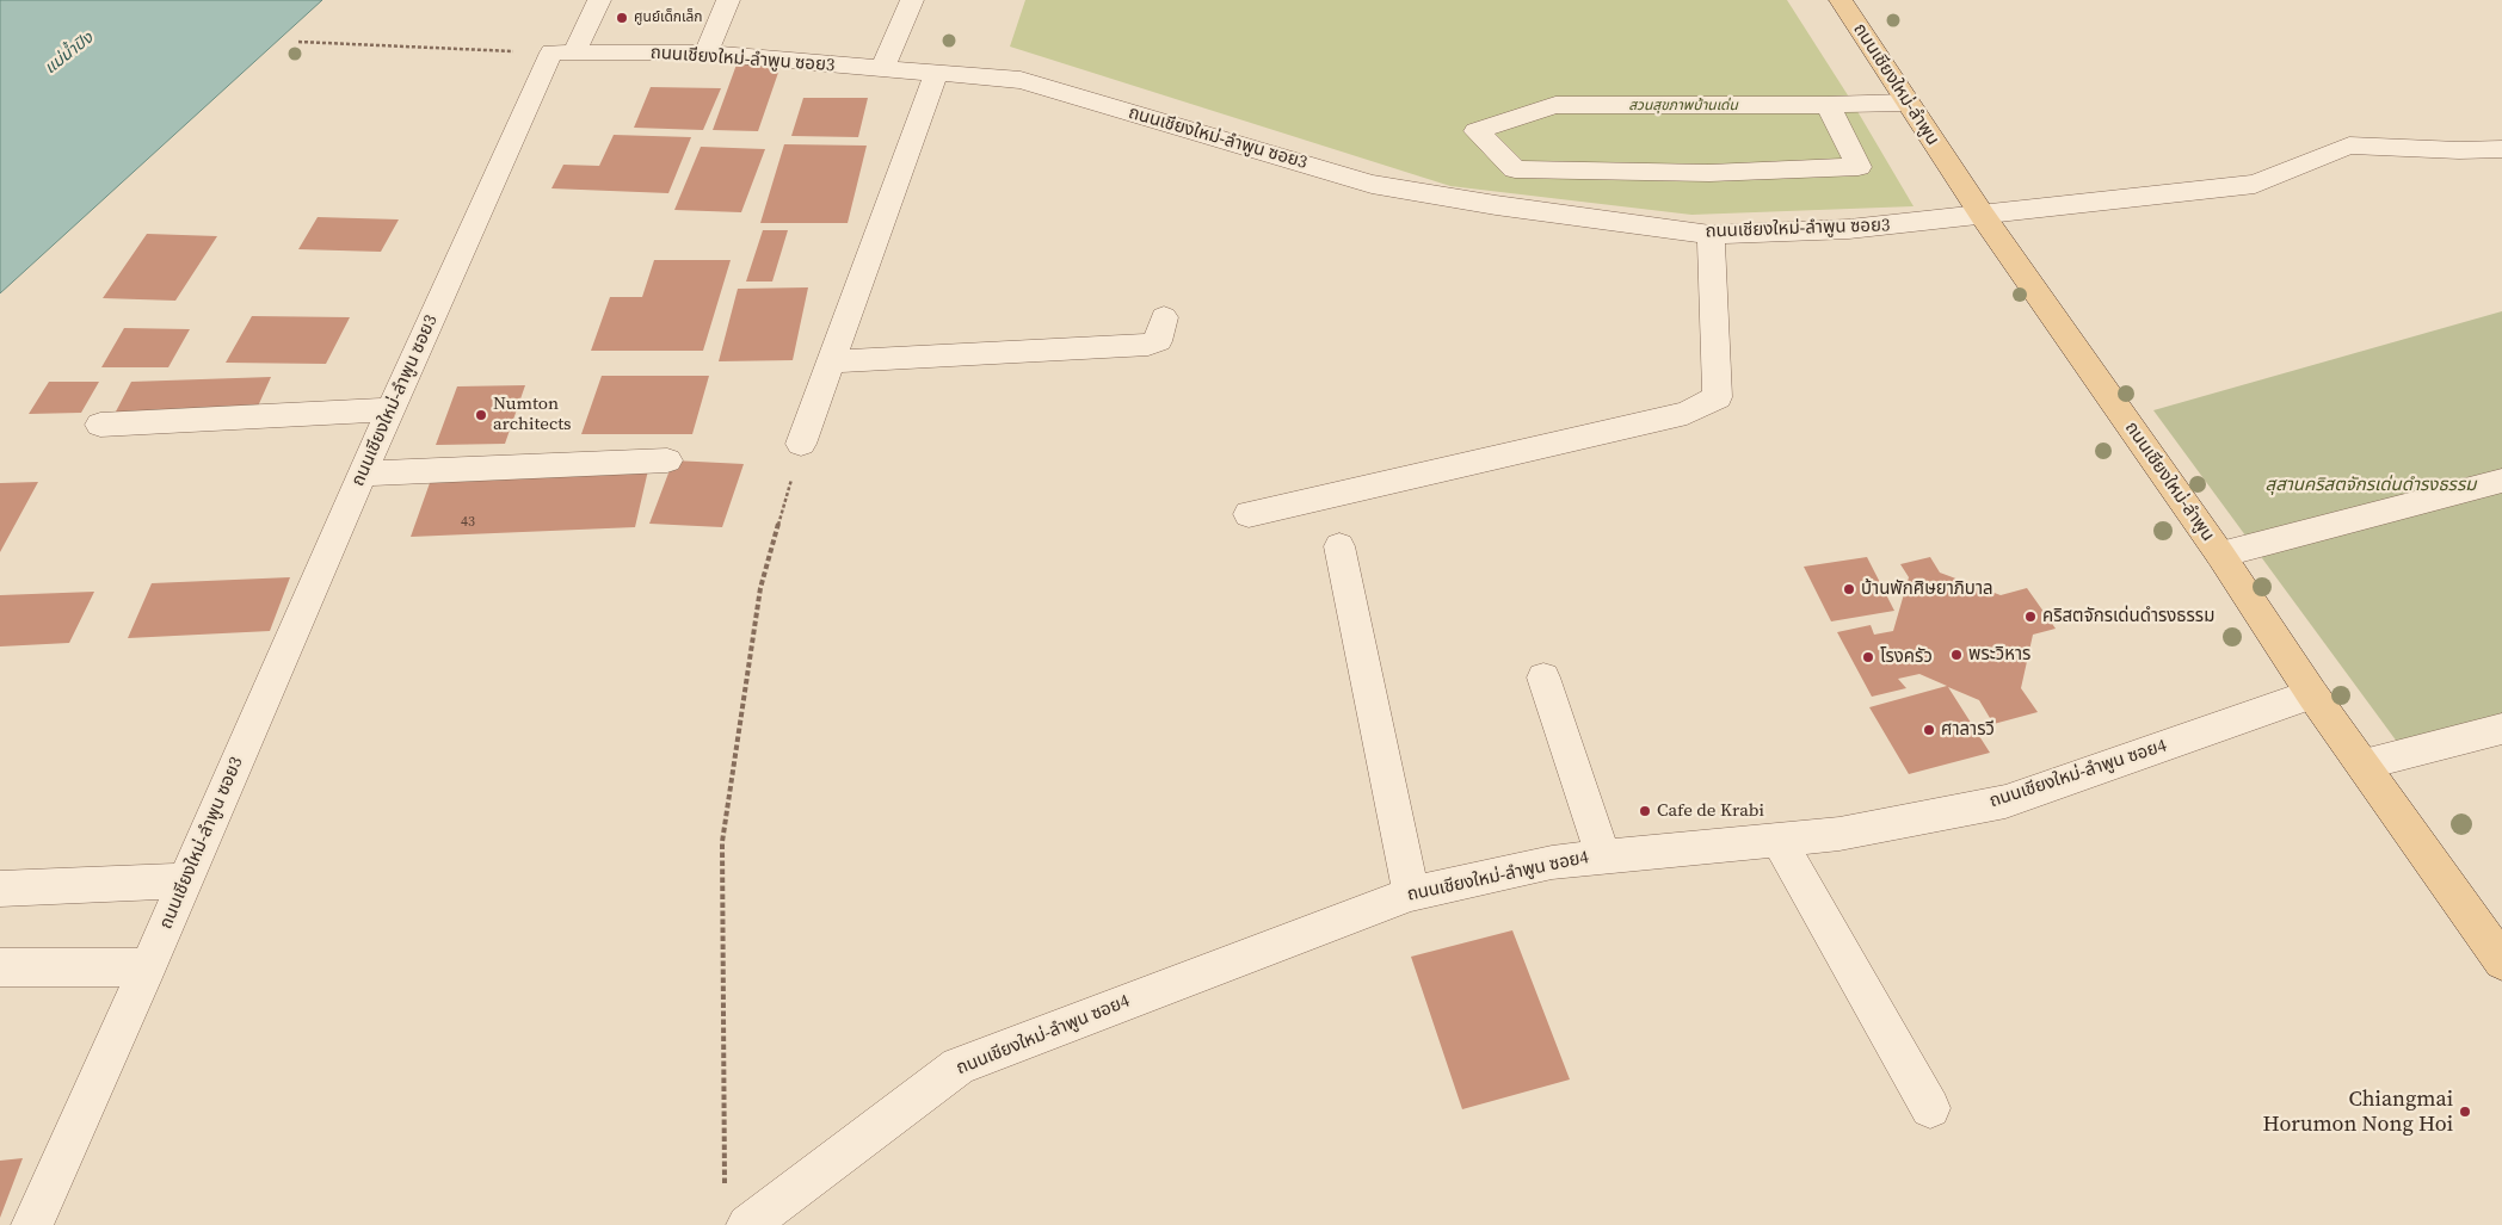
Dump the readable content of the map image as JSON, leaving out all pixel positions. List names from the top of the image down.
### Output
{
  "streets": {
    "main road": ["ถนนเชียงใหม่-ลำพูน"],
    "street": ["ถนนเชียงใหม่-ลำพูน ซอย3", "ถนนเชียงใหม่-ลำพูน ซอย4"]
  },
  "crossings": [
    ["ถนนเชียงใหม่-ลำพูน ซอย3", "ถนนเชียงใหม่-ลำพูน"],
    ["ถนนเชียงใหม่-ลำพูน", "ถนนเชียงใหม่-ลำพูน ซอย4"]
  ],
  "water": ["แม่น้ำปิง"],
  "parks": ["สวนสุขภาพบ้านเด่น", "สุสานคริสตจักรเด่นดำรงธรรม"],
  "places": [
    "ศูนย์เด็กเล็ก",
    "Numton architects",
    "บ้านพักศิษยาภิบาล",
    "คริสตจักรเด่นดำรงธรรม",
    "พระวิหาร",
    "โรงครัว",
    "ศาลารวี",
    "Cafe de Krabi",
    "Chiangmai Horumon Nong Hoi"
  ],
  "house_numbers": ["43"]
}
